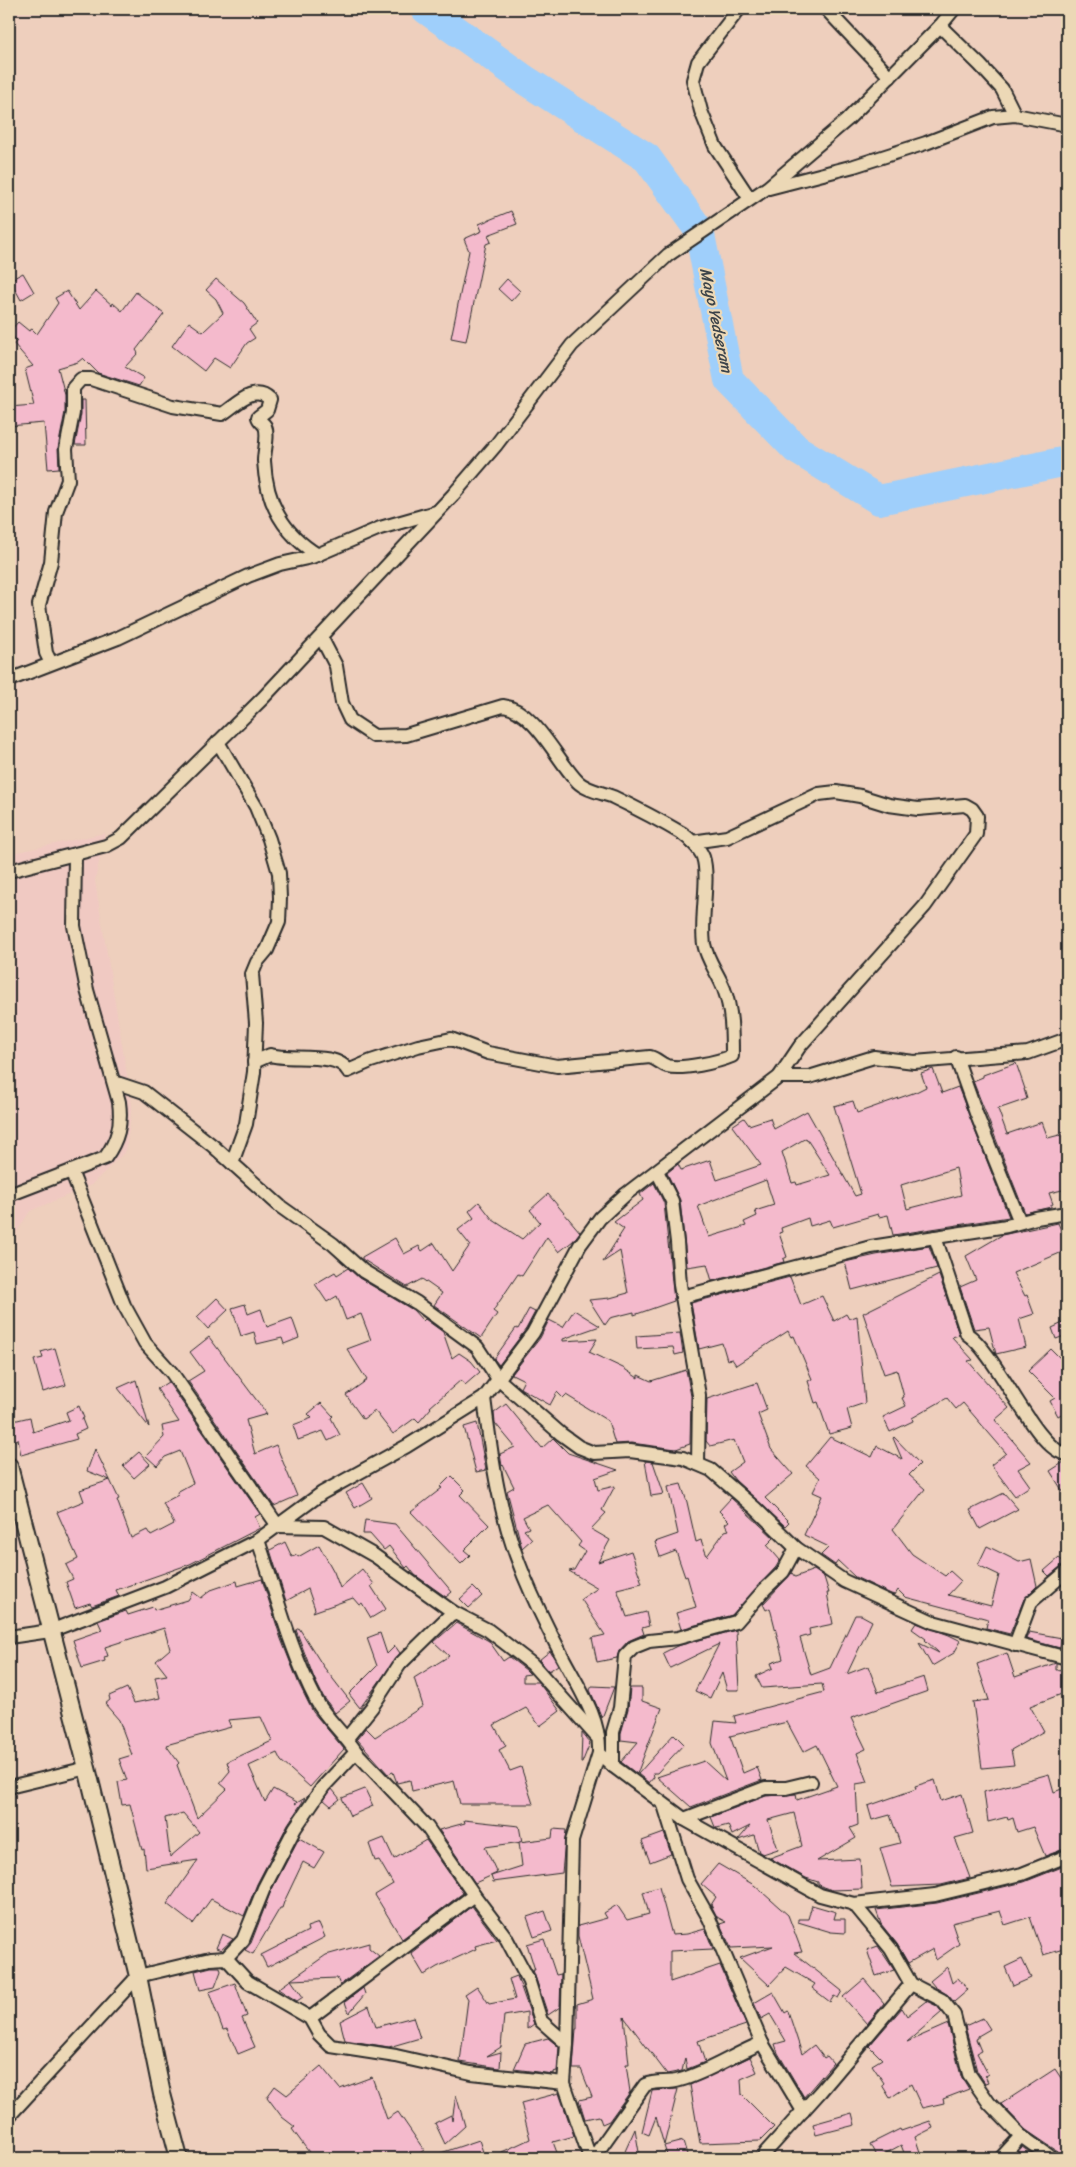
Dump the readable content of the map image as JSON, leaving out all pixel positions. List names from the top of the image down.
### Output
{
  "water": ["Mayo Yedseram"]
}
